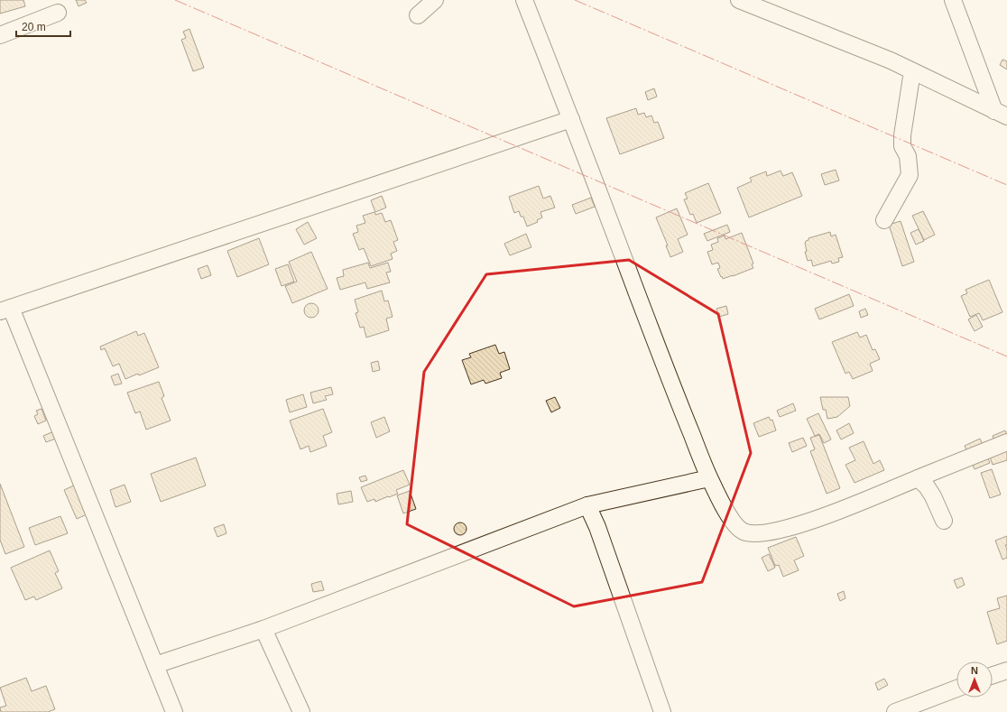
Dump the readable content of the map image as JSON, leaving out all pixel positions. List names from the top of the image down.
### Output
{
  "scale_bar": "20 m",
  "north": "top"
}
